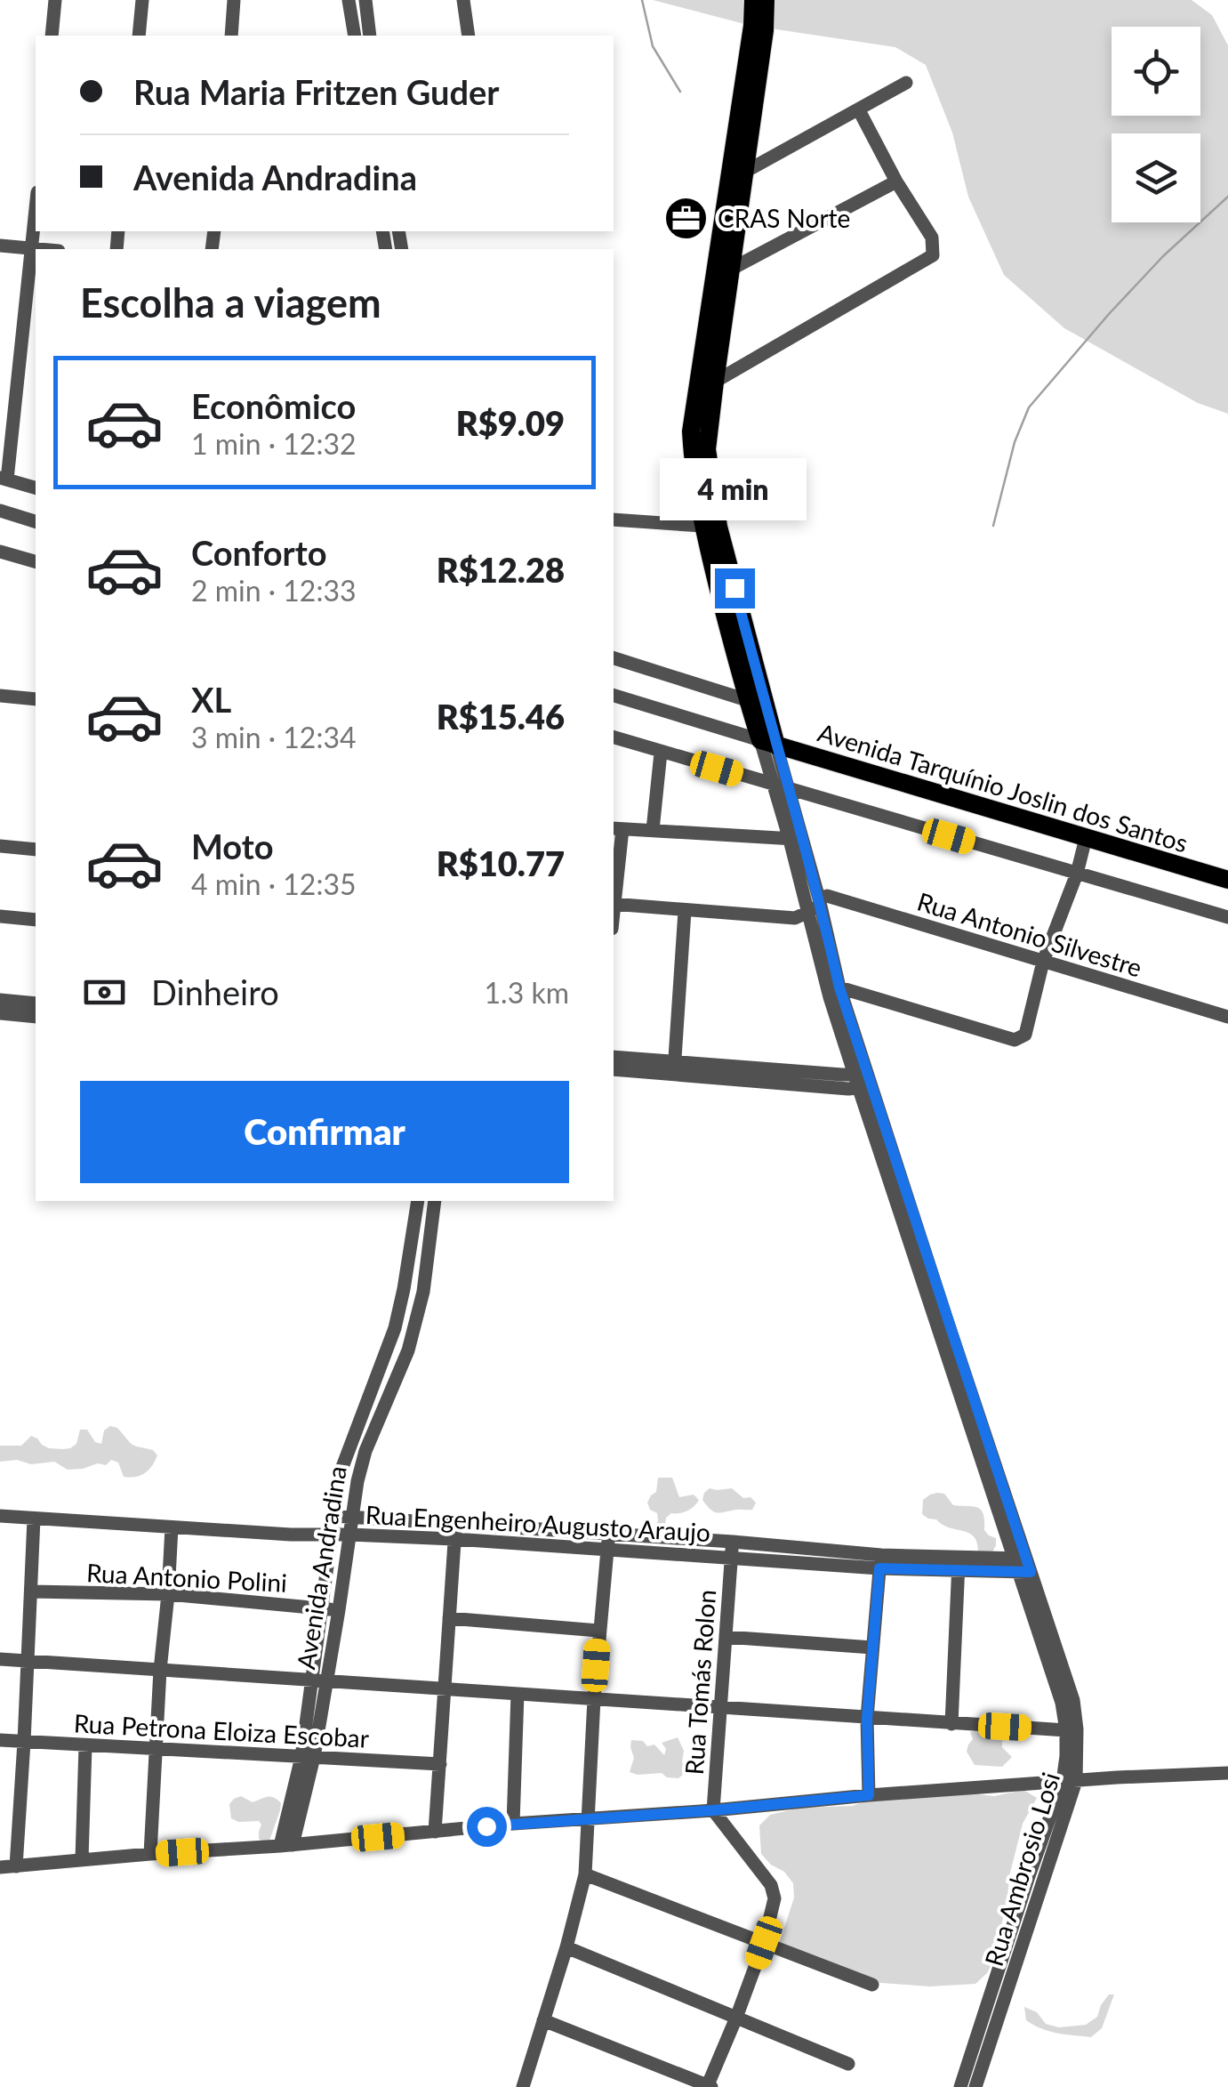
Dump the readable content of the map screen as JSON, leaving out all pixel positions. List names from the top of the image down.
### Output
{
  "streets": {
    "main road": ["Avenida Tarquínio Joslin dos Santos"],
    "street": [
      "Rua Antonio Silvestre",
      "Rua Engenheiro Augusto Araujo",
      "Avenida Andradina",
      "Rua Antonio Polini",
      "Rua Tomás Rolon",
      "Rua Petrona Eloiza Escobar",
      "Rua Ambrosio Losi"
    ]
  },
  "crossings": [
    ["Rua Antonio Silvestre", "Rua Ambrosio Losi"],
    ["Rua Engenheiro Augusto Araujo", "Avenida Andradina"],
    ["Rua Engenheiro Augusto Araujo", "Rua Tomás Rolon"],
    ["Rua Engenheiro Augusto Araujo", "Rua Ambrosio Losi"],
    ["Avenida Andradina", "Rua Antonio Polini"],
    ["Avenida Andradina", "Rua Petrona Eloiza Escobar"]
  ],
  "places": {
    "office": ["CRAS Norte"]
  },
  "page": {
    "banner": ["Rua Maria Fritzen Guder", "Avenida Andradina"],
    "heading": "Escolha a viagem",
    "list": [
      {
        "name": "Econômico",
        "note": "1 min · 12:32",
        "value": "R$9.09"
      },
      {
        "name": "Conforto",
        "note": "2 min · 12:33",
        "value": "R$12.28"
      },
      {
        "name": "XL",
        "note": "3 min · 12:34",
        "value": "R$15.46"
      },
      {
        "name": "Moto",
        "note": "4 min · 12:35",
        "value": "R$10.77"
      }
    ],
    "bubble": "4 min",
    "pay": ["Dinheiro", "1.3 km"],
    "buttons": "Confirmar"
  }
}
